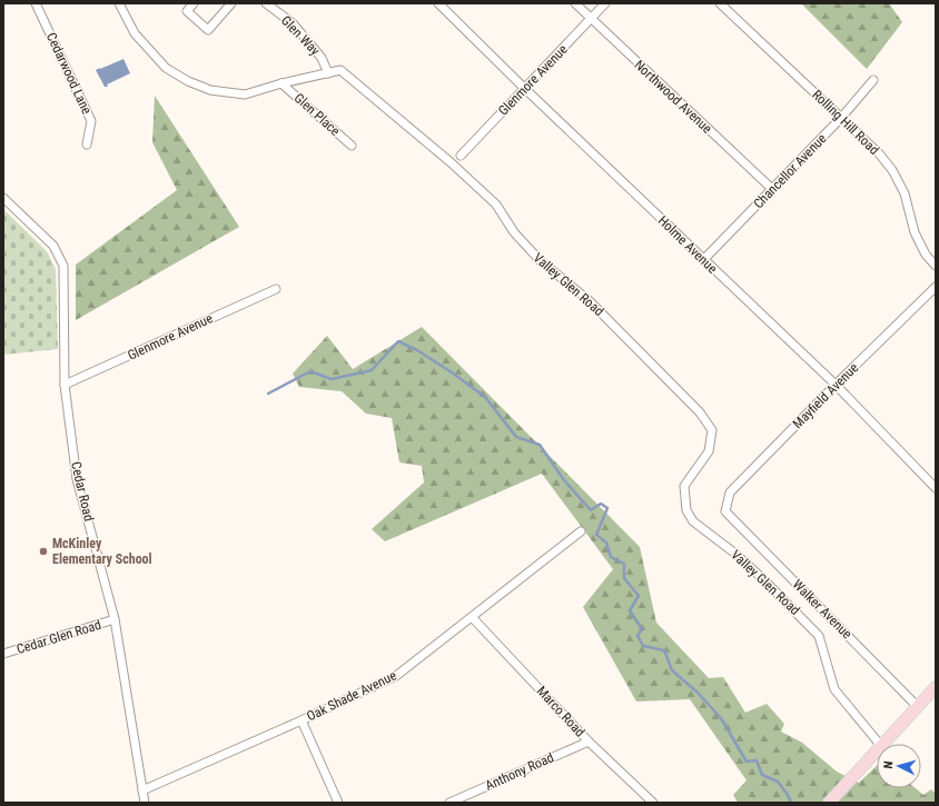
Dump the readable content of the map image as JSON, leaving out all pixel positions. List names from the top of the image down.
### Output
{
  "streets": {
    "street": [
      "Glen Way",
      "Cedarwood Lane",
      "Glenmore Avenue",
      "Northwood Avenue",
      "Glen Place",
      "Rolling Hill Road",
      "Chancellor Avenue",
      "Holme Avenue",
      "Valley Glen Road",
      "Mayfield Avenue",
      "Cedar Road",
      "Walker Avenue",
      "Cedar Glen Road",
      "Oak Shade Avenue",
      "Marco Road",
      "Anthony Road"
    ]
  },
  "crossings": [
    ["Glen Way", "Valley Glen Road"],
    ["Glenmore Avenue", "Northwood Avenue"],
    ["Glenmore Avenue", "Holme Avenue"],
    ["Glenmore Avenue", "Cedar Road"],
    ["Northwood Avenue", "Chancellor Avenue"],
    ["Glen Place", "Valley Glen Road"],
    ["Rolling Hill Road", "Chancellor Avenue"],
    ["Chancellor Avenue", "Holme Avenue"],
    ["Holme Avenue", "Mayfield Avenue"],
    ["Mayfield Avenue", "Walker Avenue"],
    ["Cedar Road", "Cedar Glen Road"],
    ["Cedar Road", "Oak Shade Avenue"],
    ["Oak Shade Avenue", "Marco Road"],
    ["Marco Road", "Anthony Road"]
  ],
  "places": ["McKinley Elementary School"],
  "north": "left"
}
